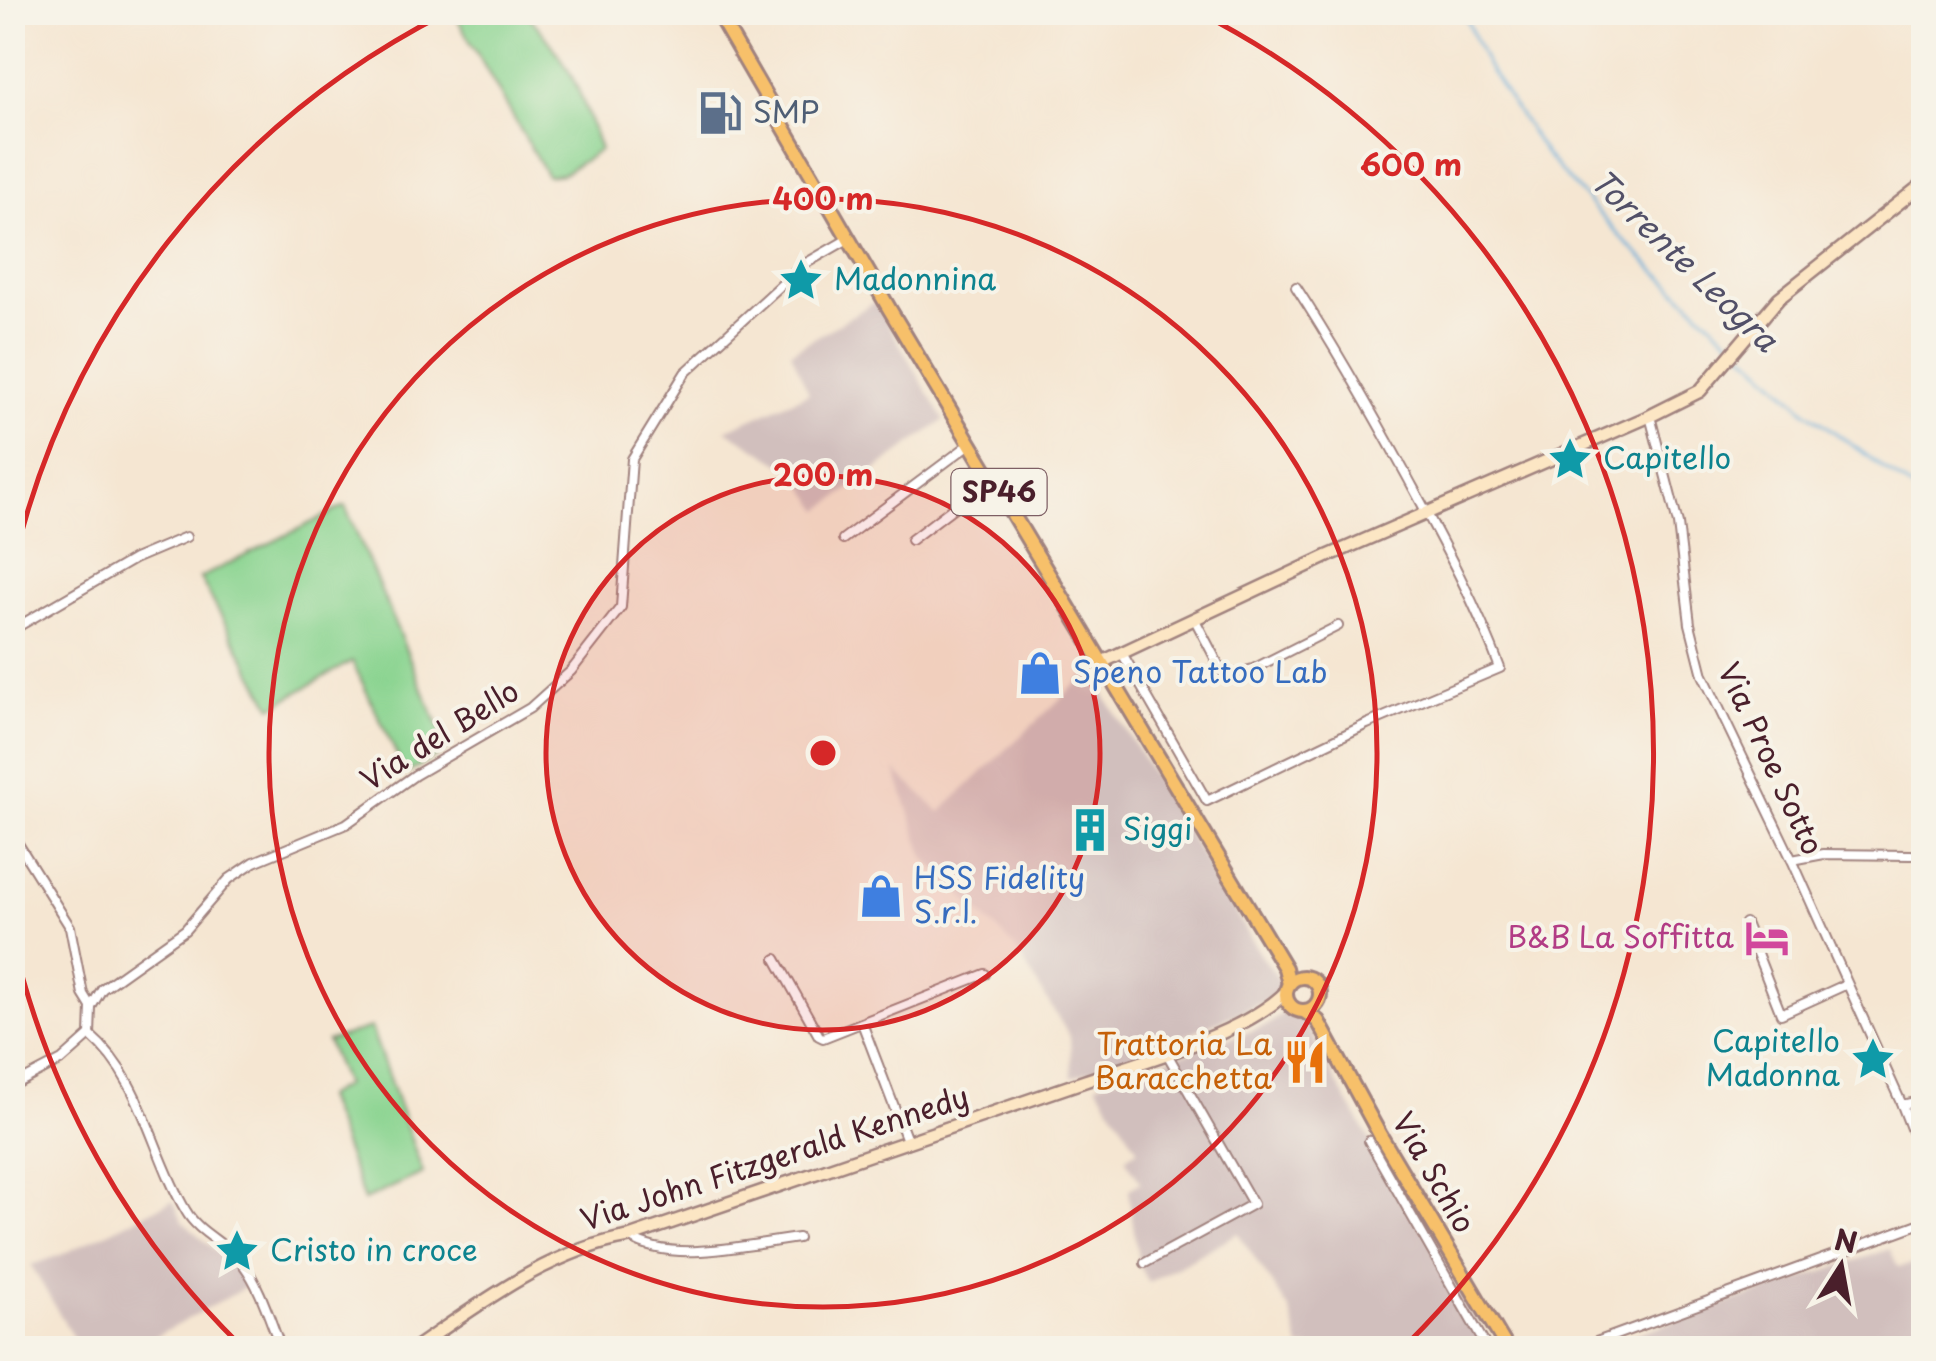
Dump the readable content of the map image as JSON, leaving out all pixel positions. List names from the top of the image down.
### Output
{
  "streets": {
    "main road": ["SP46", "Via Schio"],
    "street": ["Via del Bello", "Via Proe Sotto", "Via John Fitzgerald Kennedy"]
  },
  "crossings": [
    ["SP46", "Via del Bello"],
    ["SP46", "Via John Fitzgerald Kennedy"],
    ["SP46", "Via Schio"],
    ["Via John Fitzgerald Kennedy", "Via Schio"]
  ],
  "water": ["Torrente Leogra"],
  "places": {
    "fuel station": ["SMP"],
    "place": [
      "Madonnina",
      "Capitello",
      "Capitello Madonna",
      "Cristo in croce"
    ],
    "shop": ["Speno Tattoo Lab", "HSS Fidelity S.r.l."],
    "building": ["Siggi"],
    "hotel": ["B&B La Soffitta"],
    "restaurant": ["Trattoria La Baracchetta"]
  },
  "north": "top",
  "rings": ["600 m", "400 m", "200 m"]
}
